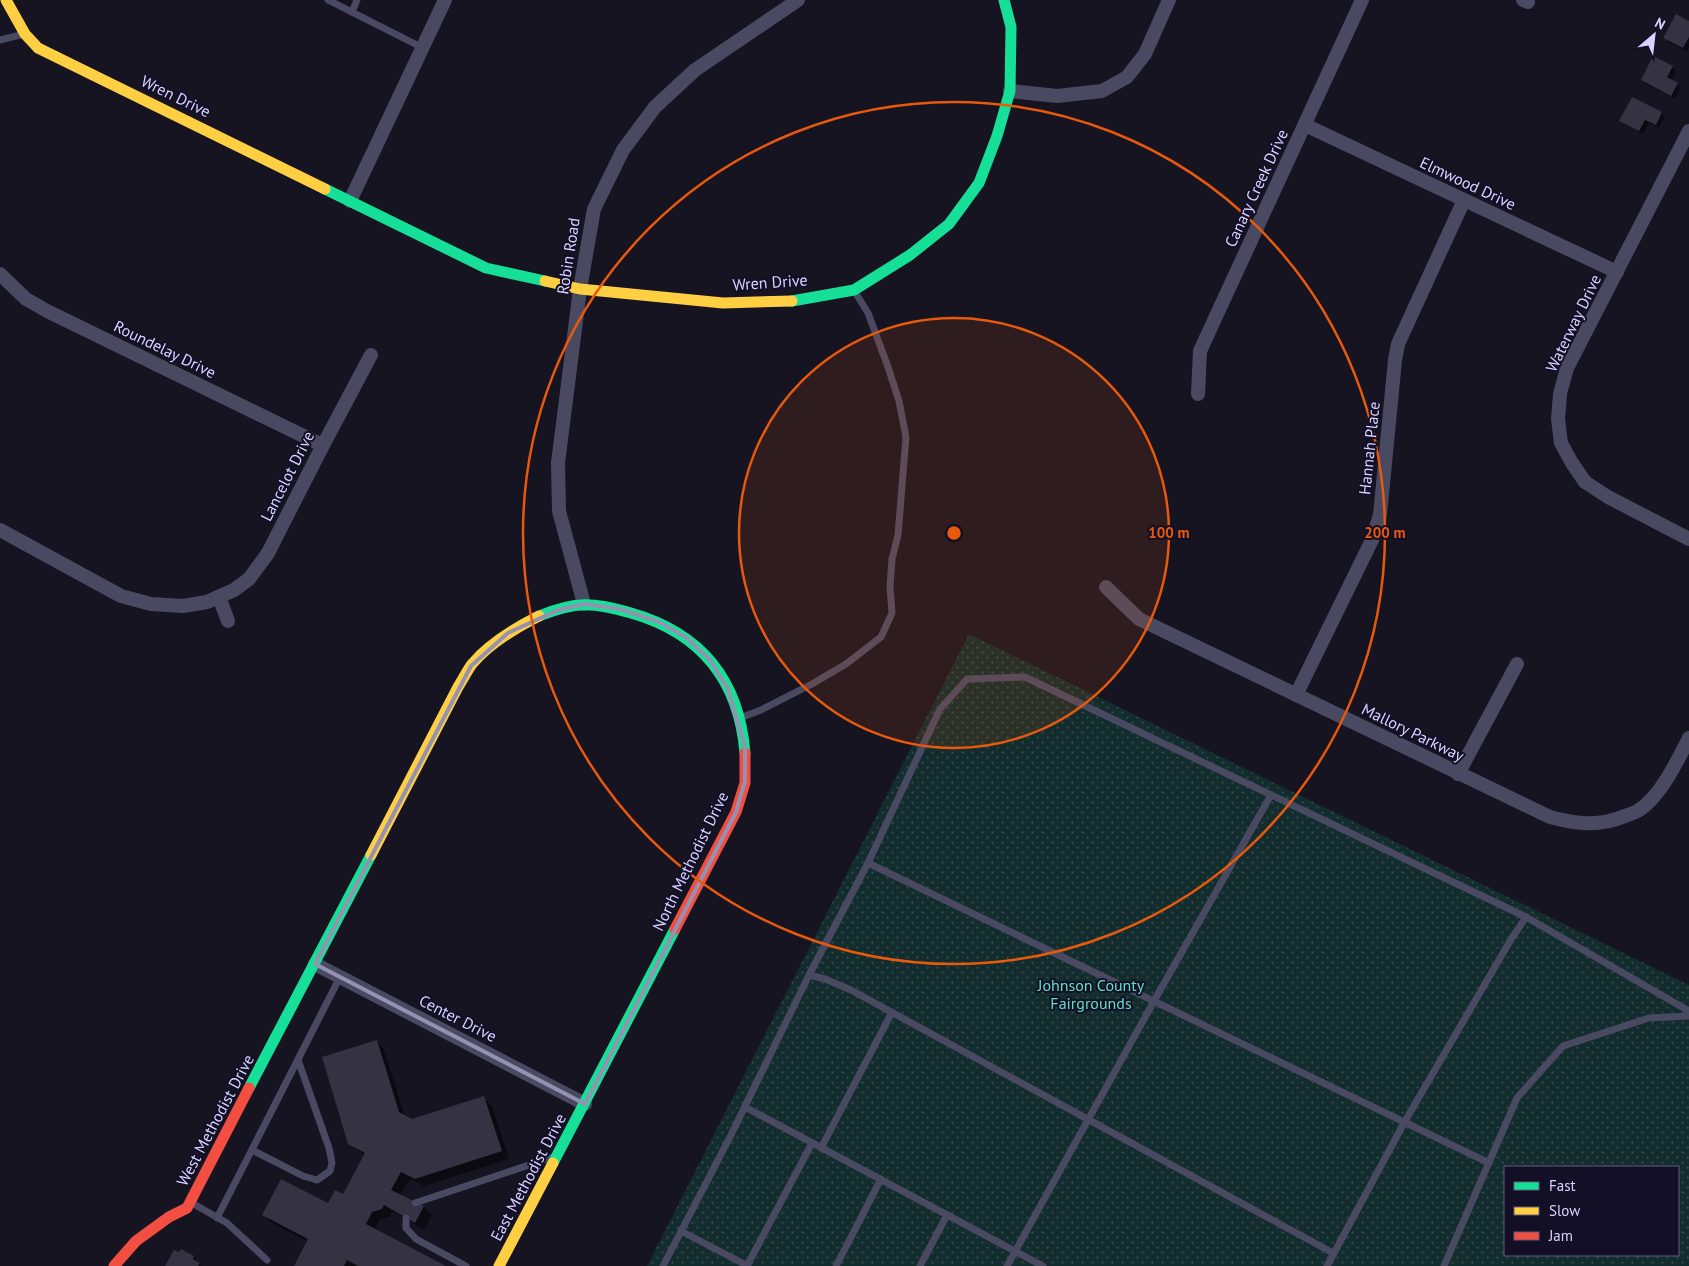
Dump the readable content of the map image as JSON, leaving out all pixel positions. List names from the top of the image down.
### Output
{
  "streets": {
    "street": [
      "Wren Drive",
      "Elmwood Drive",
      "Canary Creek Drive",
      "Robin Road",
      "Waterway Drive",
      "Roundelay Drive",
      "Hannah Place",
      "Lancelot Drive",
      "Mallory Parkway",
      "North Methodist Drive",
      "Center Drive",
      "West Methodist Drive",
      "East Methodist Drive"
    ]
  },
  "crossings": [
    ["Wren Drive", "Robin Road"],
    ["Elmwood Drive", "Canary Creek Drive"],
    ["Elmwood Drive", "Waterway Drive"],
    ["Elmwood Drive", "Hannah Place"],
    ["Robin Road", "North Methodist Drive"],
    ["Roundelay Drive", "Lancelot Drive"],
    ["Hannah Place", "Mallory Parkway"],
    ["North Methodist Drive", "Center Drive"],
    ["North Methodist Drive", "West Methodist Drive"],
    ["North Methodist Drive", "East Methodist Drive"],
    ["Center Drive", "West Methodist Drive"],
    ["Center Drive", "East Methodist Drive"]
  ],
  "parks": ["Johnson County Fairgrounds"],
  "legend": ["Fast", "Slow", "Jam"],
  "north": "top right",
  "rings": ["100 m", "200 m"]
}
